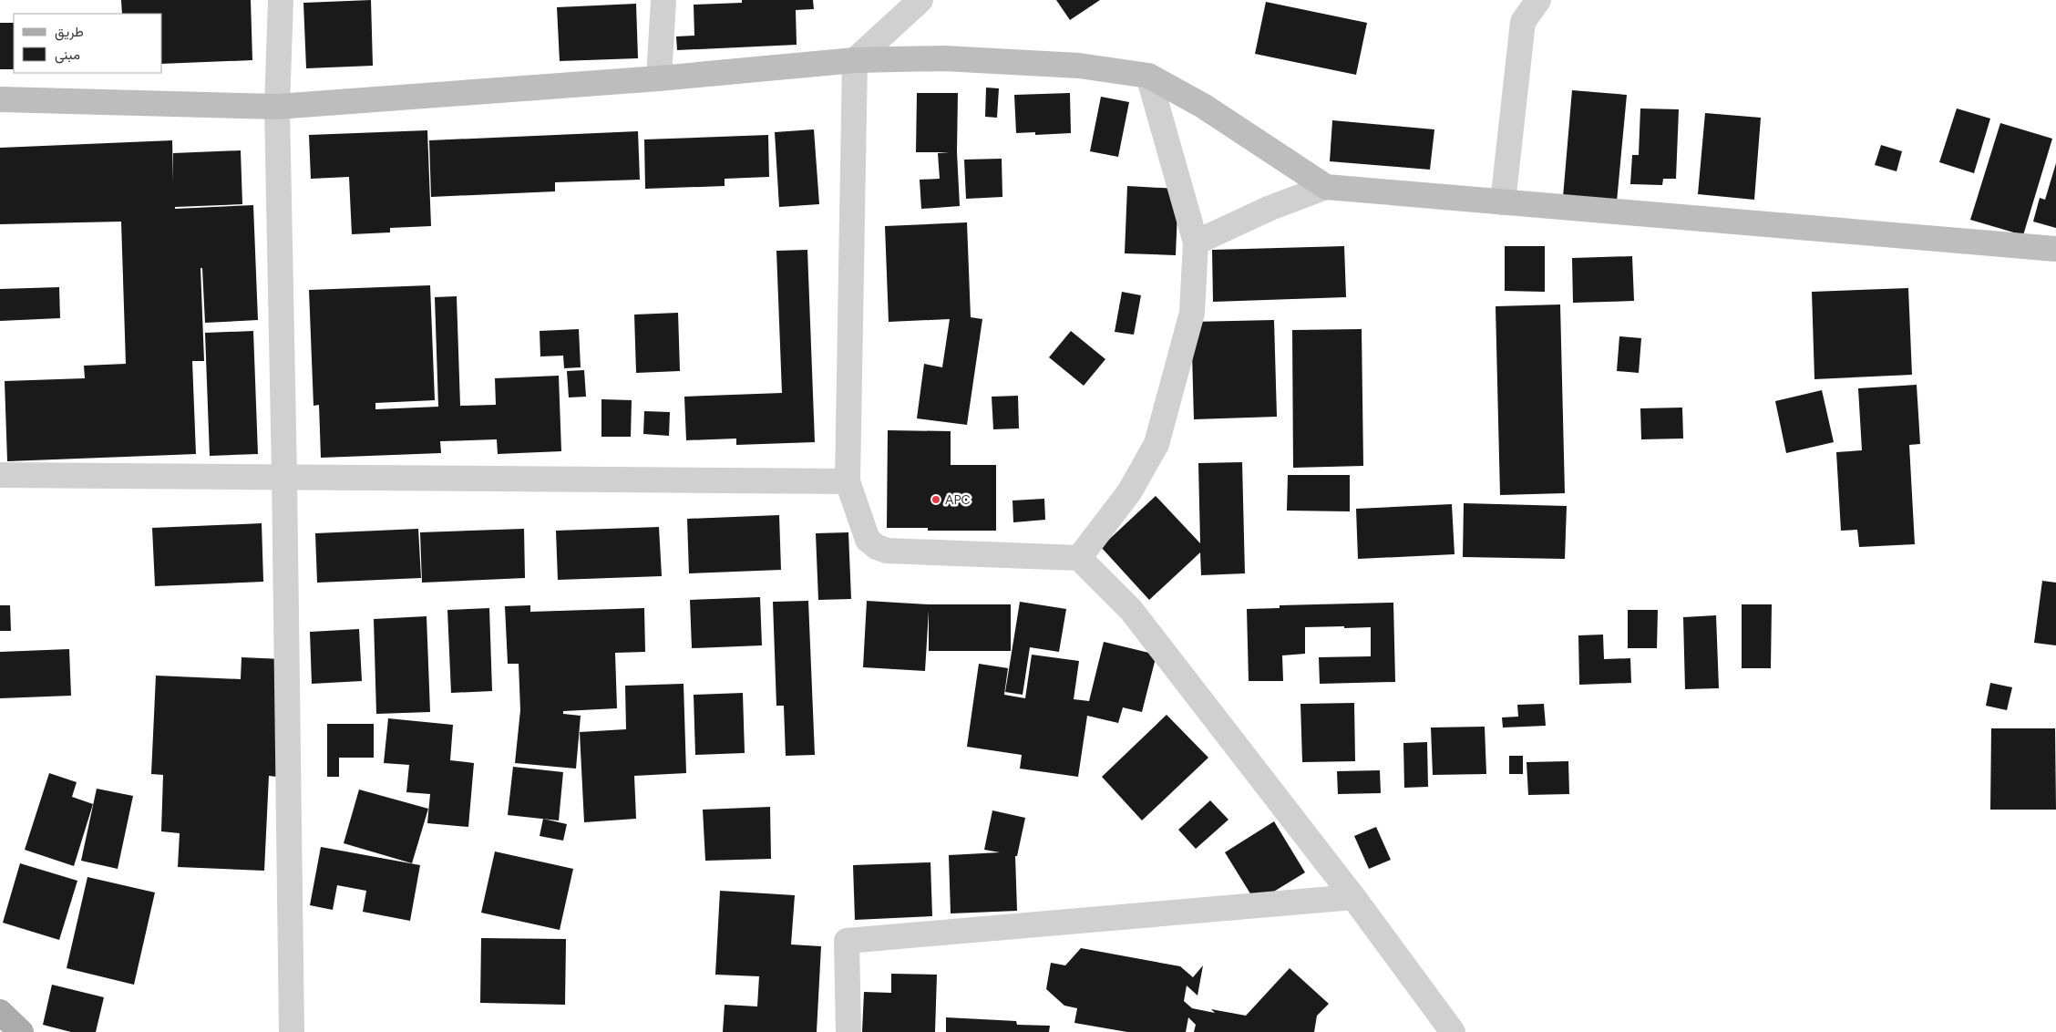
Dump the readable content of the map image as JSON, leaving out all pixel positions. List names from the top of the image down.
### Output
{
  "places": ["APC"],
  "legend": ["طريق", "مبنى"]
}
